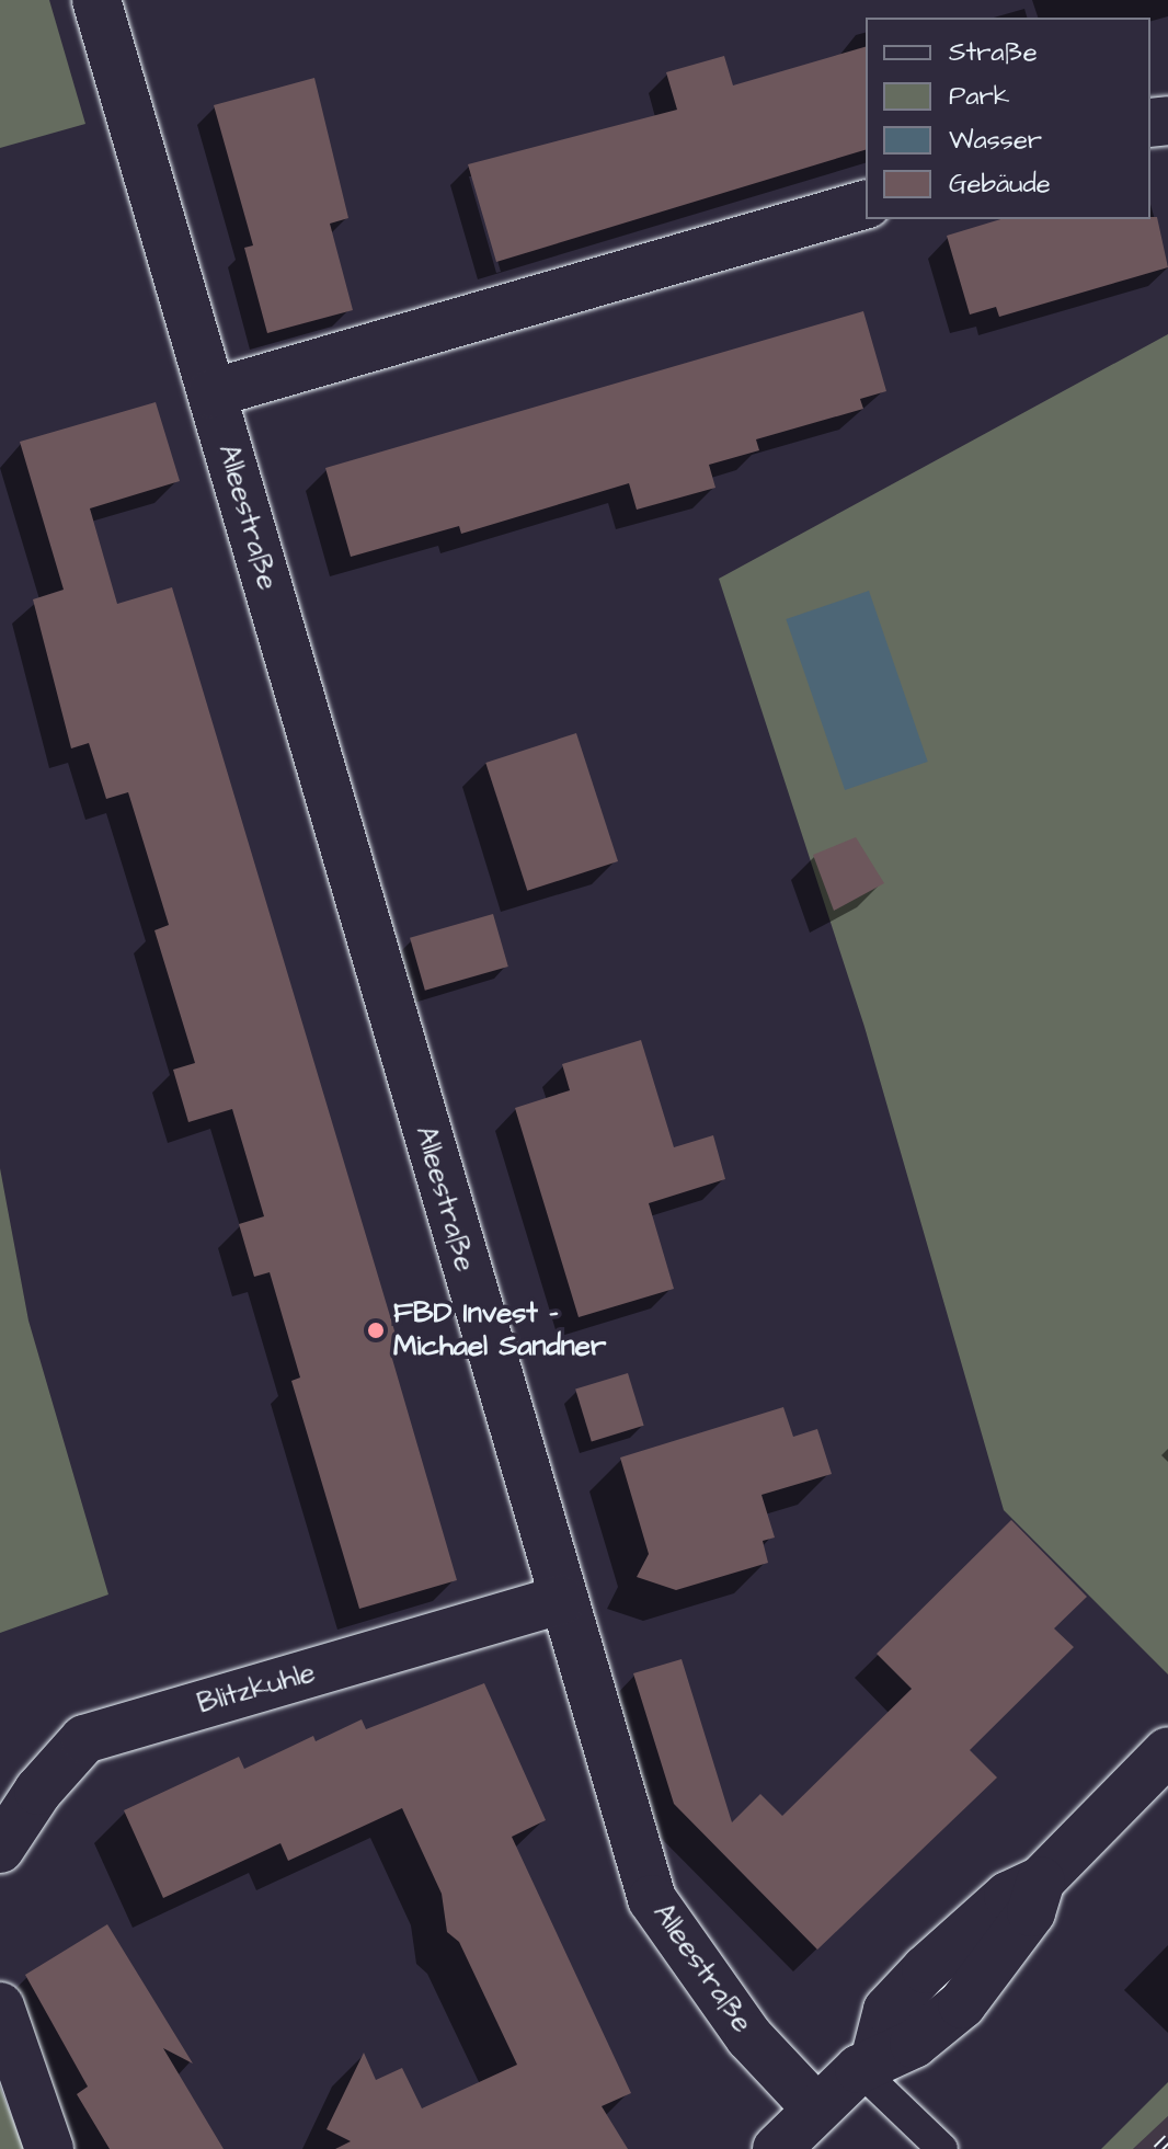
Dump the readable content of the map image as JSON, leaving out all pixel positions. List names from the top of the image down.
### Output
{
  "streets": {
    "street": ["Alleestraße", "Blitzkuhle"]
  },
  "crossings": [
    ["Alleestraße", "Blitzkuhle"]
  ],
  "places": ["FBD Invest - Michael Sandner"],
  "legend": [
    "Straße",
    "Park",
    "Wasser",
    "Gebäude"
  ]
}
